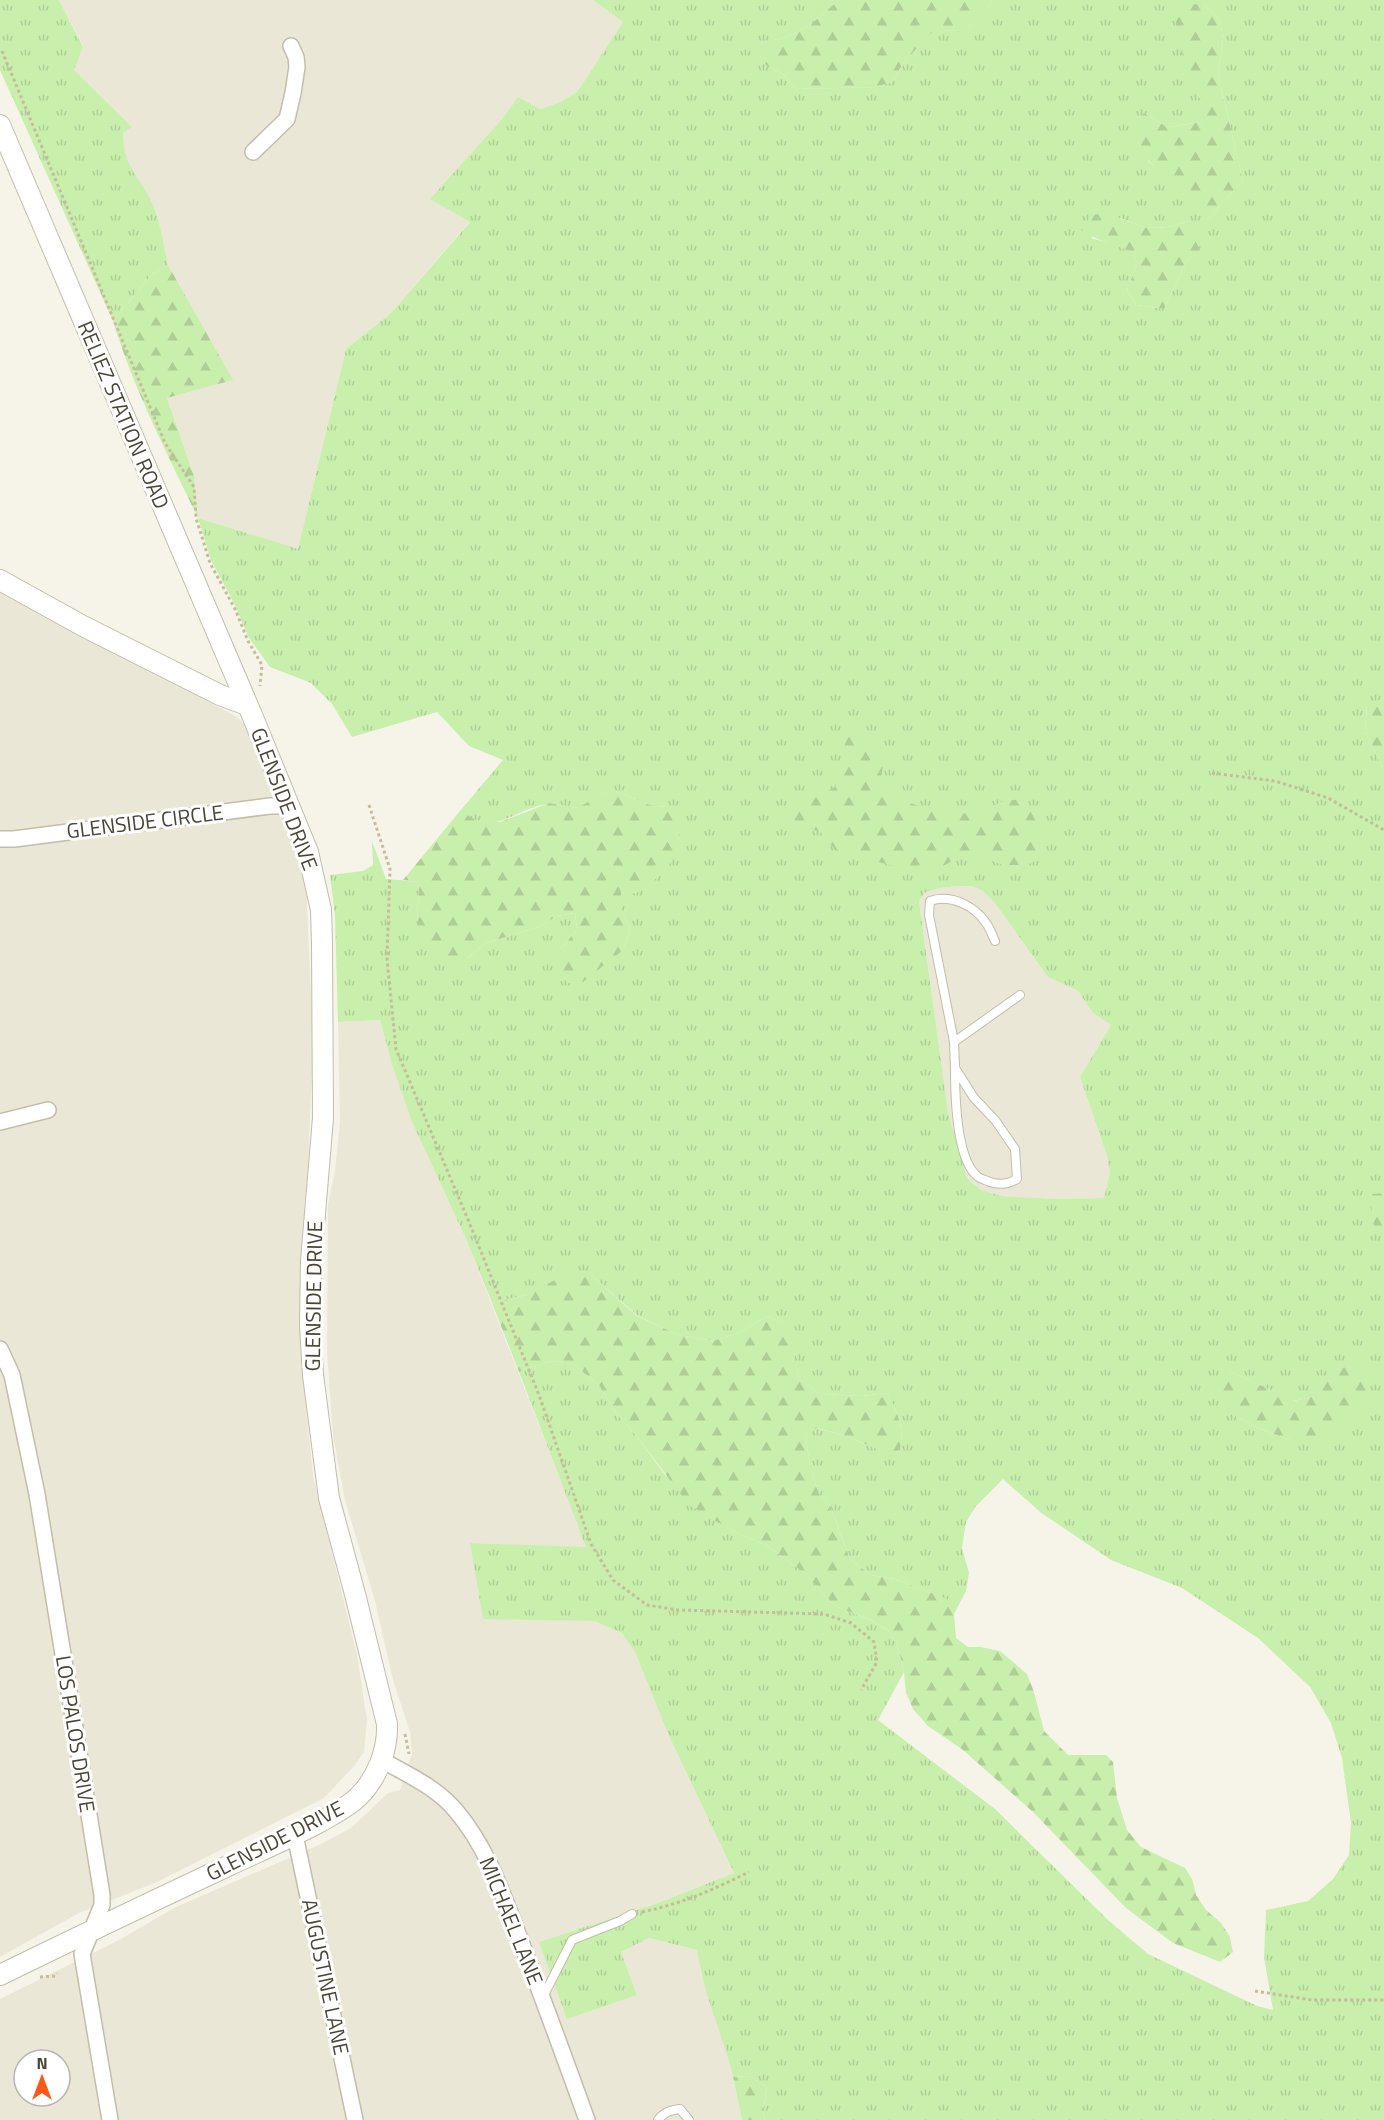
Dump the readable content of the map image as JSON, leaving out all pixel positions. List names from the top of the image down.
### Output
{
  "streets": {
    "street": [
      "RELIEZ STATION ROAD",
      "GLENSIDE DRIVE",
      "GLENSIDE CIRCLE",
      "LOS PALOS DRIVE",
      "MICHAEL LANE",
      "AUGUSTINE LANE"
    ]
  },
  "crossings": [
    ["RELIEZ STATION ROAD", "GLENSIDE DRIVE"],
    ["GLENSIDE DRIVE", "GLENSIDE CIRCLE"],
    ["GLENSIDE DRIVE", "LOS PALOS DRIVE"],
    ["GLENSIDE DRIVE", "MICHAEL LANE"],
    ["GLENSIDE DRIVE", "AUGUSTINE LANE"]
  ],
  "north": "top"
}
